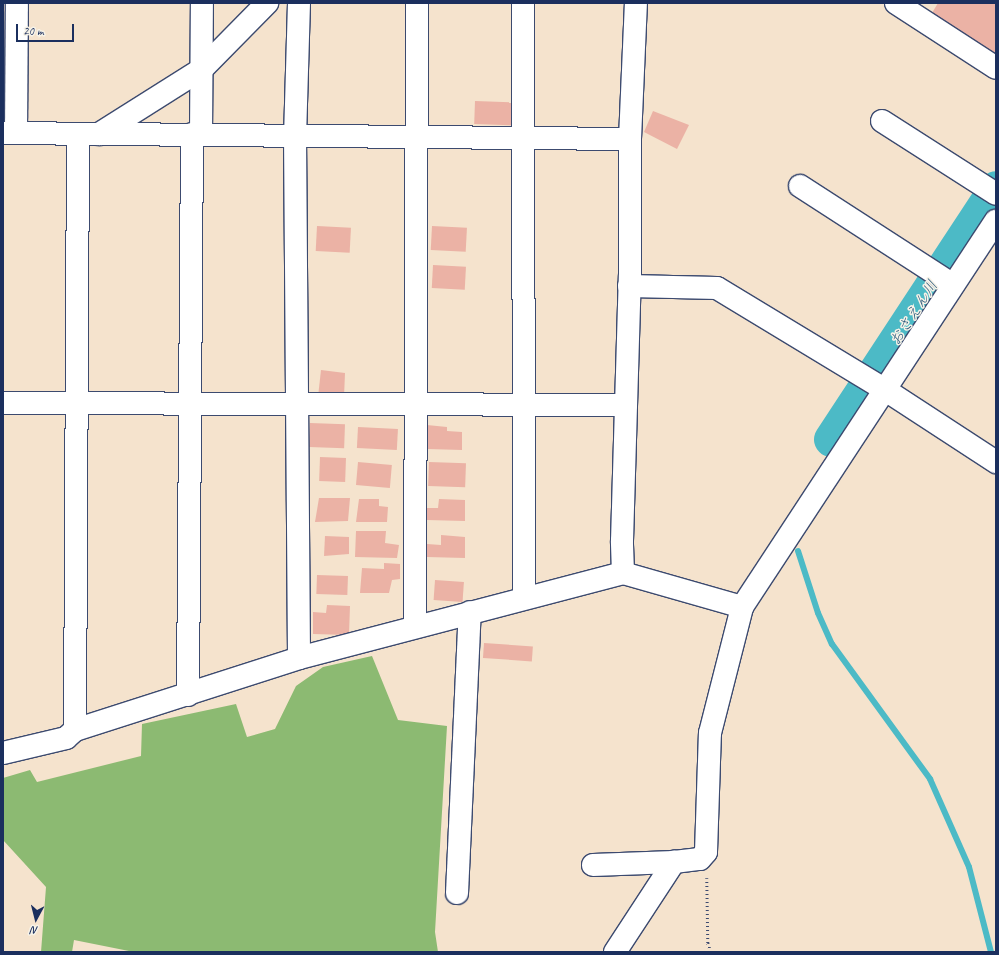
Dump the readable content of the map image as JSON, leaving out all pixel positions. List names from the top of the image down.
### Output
{
  "water": ["おさえん川"],
  "scale_bar": "20 m",
  "north": "bottom"
}
